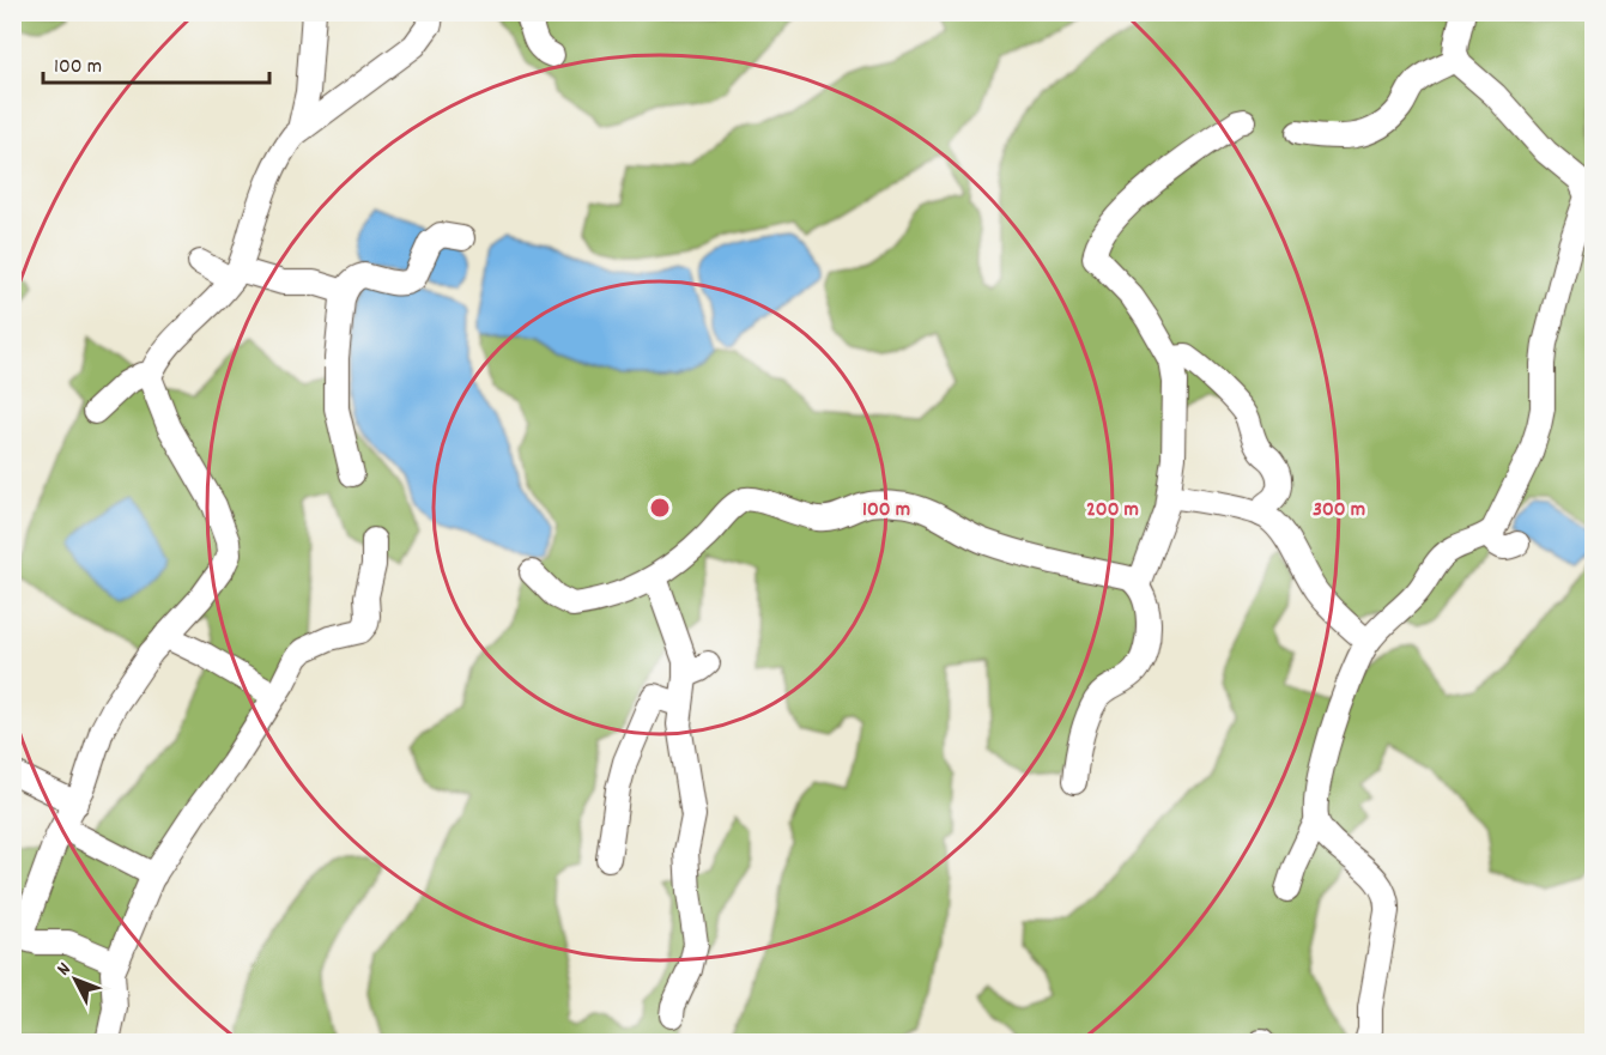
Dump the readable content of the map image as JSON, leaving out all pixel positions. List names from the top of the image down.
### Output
{
  "scale_bar": "100 m",
  "north": "top left",
  "rings": ["100 m", "200 m", "300 m"]
}
